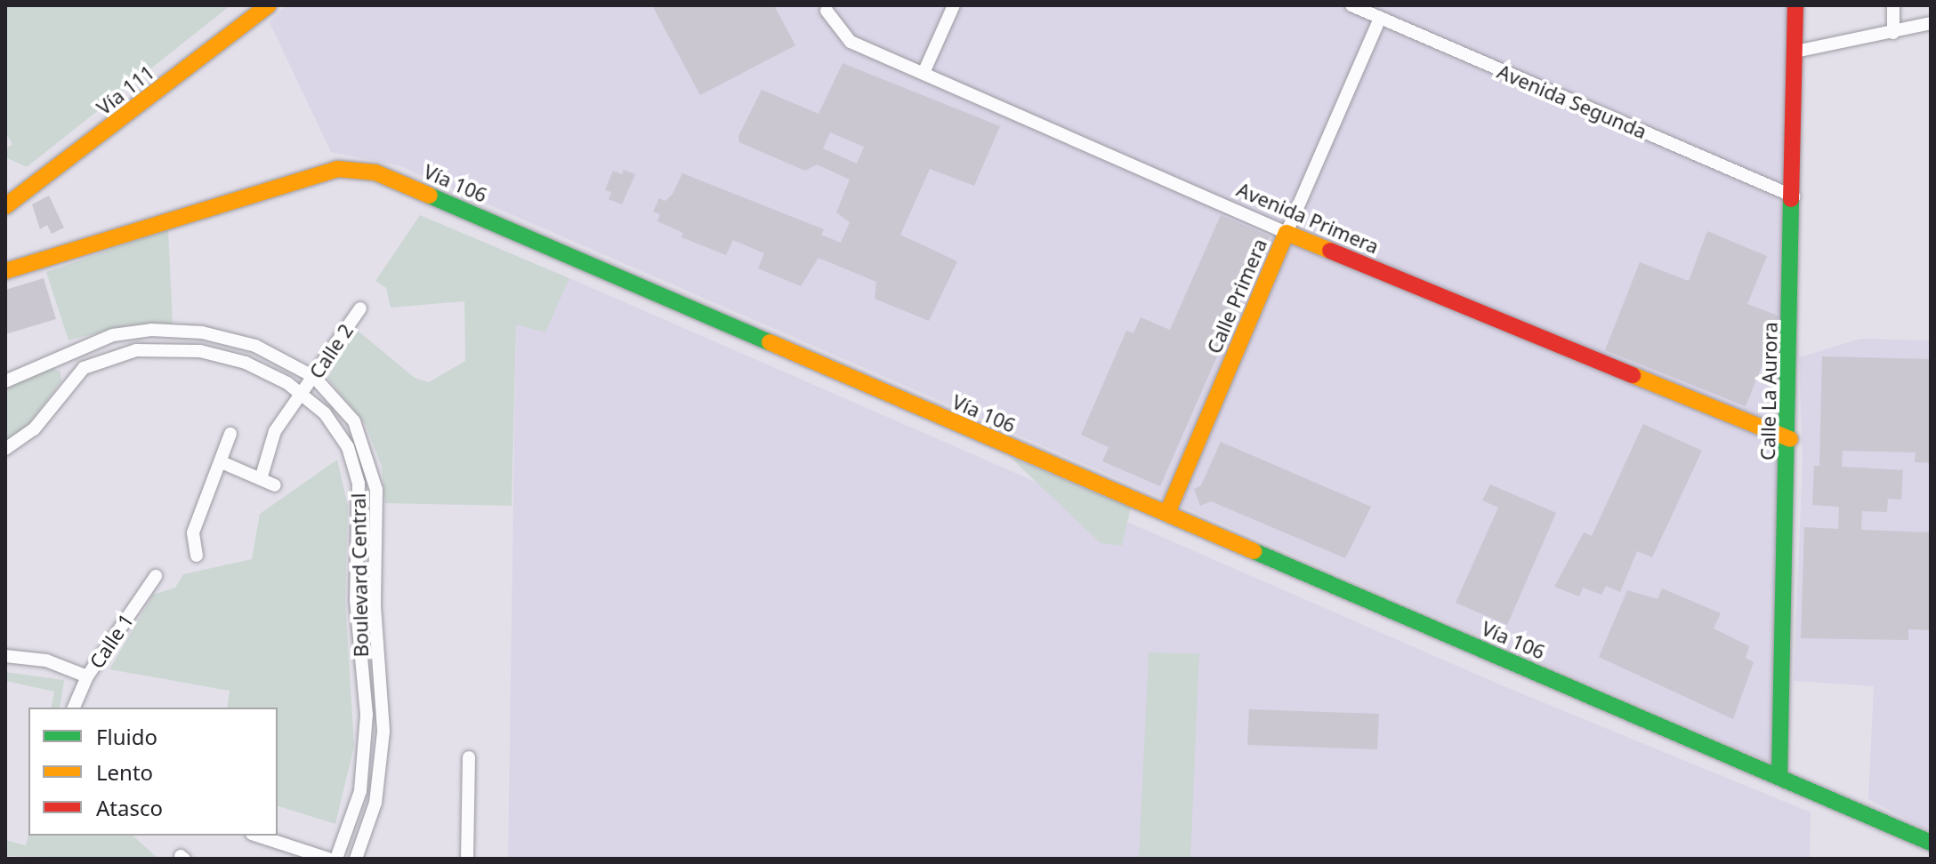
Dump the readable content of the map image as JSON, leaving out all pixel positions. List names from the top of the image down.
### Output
{
  "streets": {
    "main road": [
      "Vía 111",
      "Vía 106",
      "Avenida Primera",
      "Calle Primera",
      "Calle La Aurora"
    ],
    "street": [
      "Avenida Segunda",
      "Calle 2",
      "Boulevard Central",
      "Calle 1"
    ]
  },
  "crossings": [
    ["Avenida Segunda", "Calle Primera"],
    ["Avenida Segunda", "Calle La Aurora"],
    ["Vía 106", "Calle Primera"],
    ["Vía 106", "Calle La Aurora"],
    ["Avenida Primera", "Calle Primera"],
    ["Avenida Primera", "Calle La Aurora"],
    ["Calle 2", "Boulevard Central"]
  ],
  "legend": ["Fluido", "Lento", "Atasco"]
}
